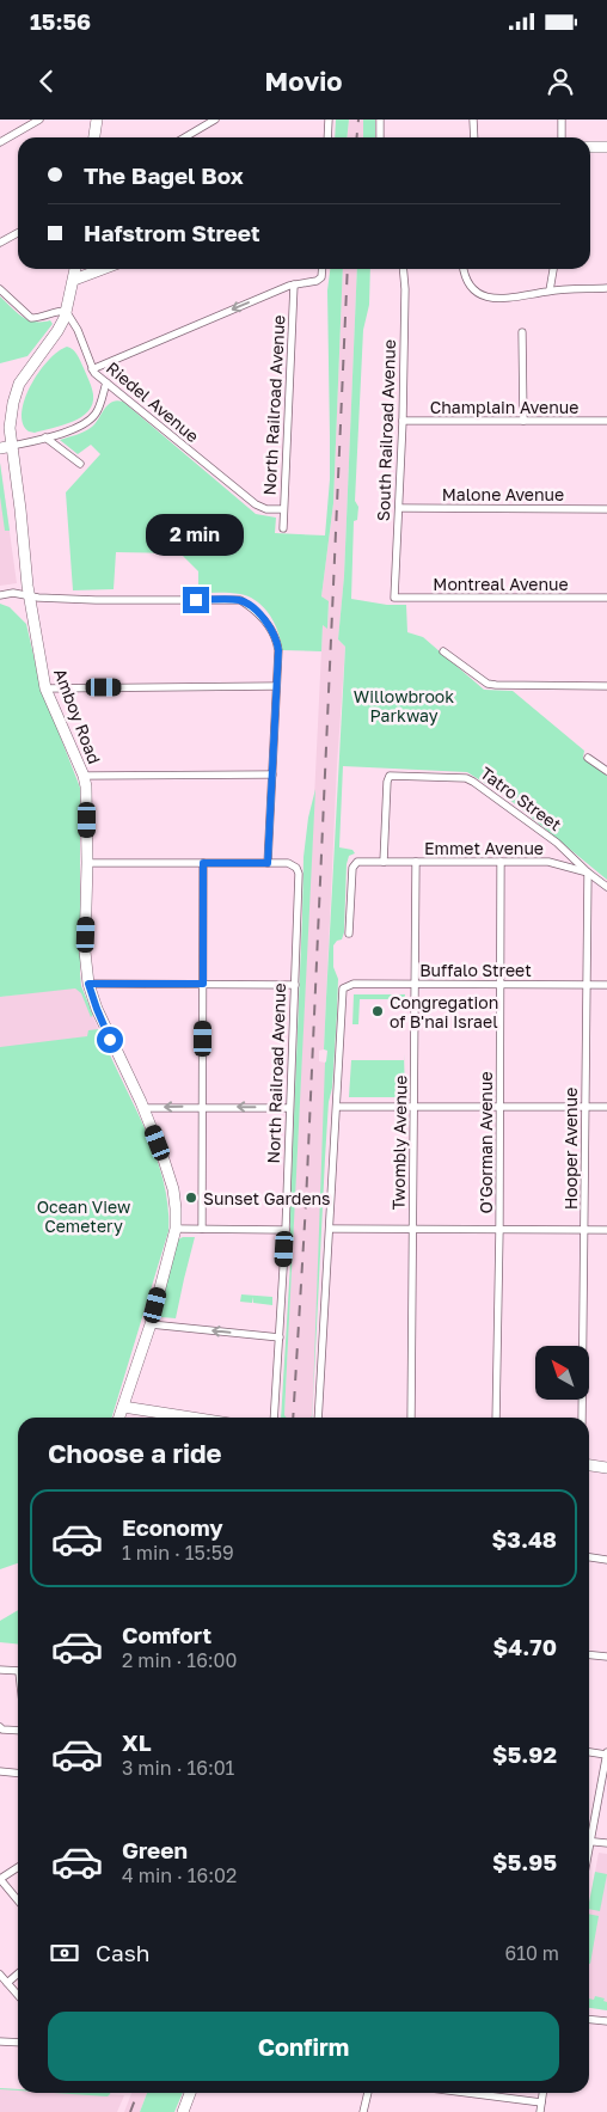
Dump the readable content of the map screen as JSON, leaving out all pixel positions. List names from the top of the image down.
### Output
{
  "streets": {
    "main road": ["Amboy Road"],
    "street": [
      "Riedel Avenue",
      "North Railroad Avenue",
      "Champlain Avenue",
      "South Railroad Avenue",
      "Malone Avenue",
      "Montreal Avenue",
      "Tatro Street",
      "Emmet Avenue",
      "Buffalo Street",
      "Twombly Avenue",
      "O'Gorman Avenue",
      "Hooper Avenue"
    ]
  },
  "crossings": [
    ["Riedel Avenue", "North Railroad Avenue"],
    ["Riedel Avenue", "Amboy Road"],
    ["Champlain Avenue", "South Railroad Avenue"],
    ["South Railroad Avenue", "Malone Avenue"],
    ["South Railroad Avenue", "Montreal Avenue"],
    ["Tatro Street", "Emmet Avenue"],
    ["Tatro Street", "Hooper Avenue"],
    ["Emmet Avenue", "Twombly Avenue"],
    ["Emmet Avenue", "O'Gorman Avenue"],
    ["Emmet Avenue", "Hooper Avenue"],
    ["Buffalo Street", "Twombly Avenue"],
    ["Buffalo Street", "O'Gorman Avenue"],
    ["Buffalo Street", "Hooper Avenue"]
  ],
  "parks": ["Willowbrook Parkway", "Ocean View Cemetery"],
  "places": ["Congregation of B'nai Israel", "Sunset Gardens"],
  "north": "top left",
  "page": {
    "status": "15:56",
    "header": "Movio",
    "banner": ["The Bagel Box", "Hafstrom Street"],
    "bubble": "2 min",
    "heading": "Choose a ride",
    "list": [
      {
        "name": "Economy",
        "note": "1 min · 15:59",
        "value": "$3.48"
      },
      {
        "name": "Comfort",
        "note": "2 min · 16:00",
        "value": "$4.70"
      },
      {
        "name": "XL",
        "note": "3 min · 16:01",
        "value": "$5.92"
      },
      {
        "name": "Green",
        "note": "4 min · 16:02",
        "value": "$5.95"
      }
    ],
    "pay": ["Cash", "610 m"],
    "buttons": "Confirm"
  }
}
